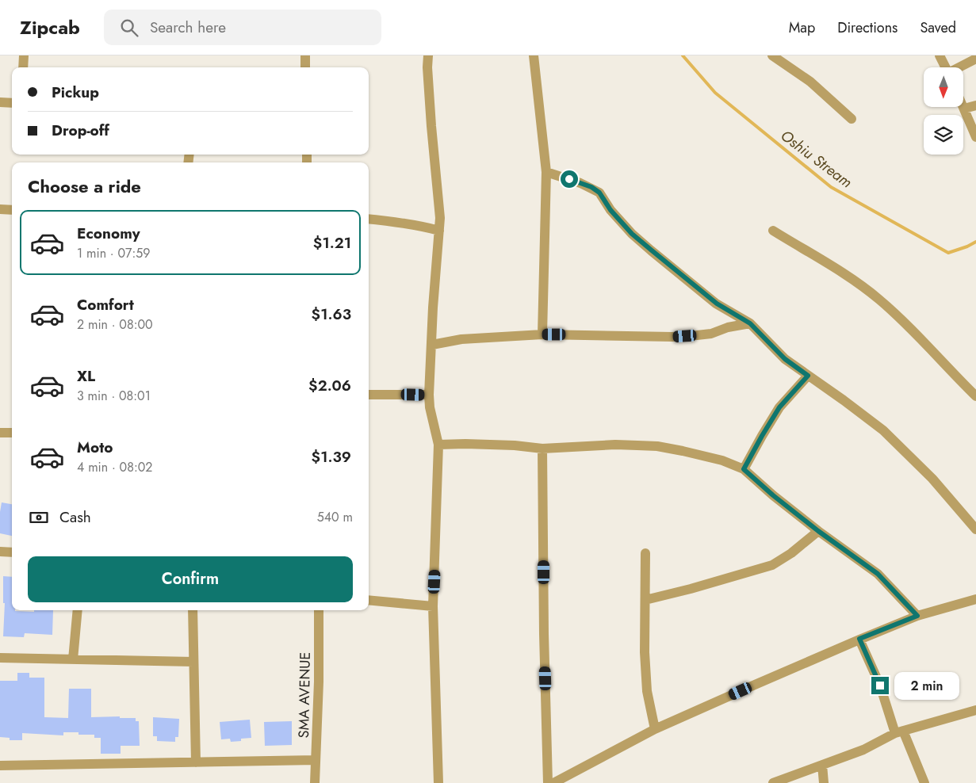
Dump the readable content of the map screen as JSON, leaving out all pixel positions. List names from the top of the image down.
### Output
{
  "streets": {
    "street": ["SMA AVENUE"]
  },
  "water": ["Oshiu Stream"],
  "north": "bottom",
  "page": {
    "header": "Zipcab",
    "search": "Search here",
    "nav": ["Map", "Directions", "Saved"],
    "banner": ["Pickup", "Drop-off"],
    "heading": "Choose a ride",
    "list": [
      {
        "name": "Economy",
        "note": "1 min · 07:59",
        "value": "$1.21"
      },
      {
        "name": "Comfort",
        "note": "2 min · 08:00",
        "value": "$1.63"
      },
      {
        "name": "XL",
        "note": "3 min · 08:01",
        "value": "$2.06"
      },
      {
        "name": "Moto",
        "note": "4 min · 08:02",
        "value": "$1.39"
      }
    ],
    "pay": ["Cash", "540 m"],
    "buttons": "Confirm",
    "bubble": "2 min"
  }
}
